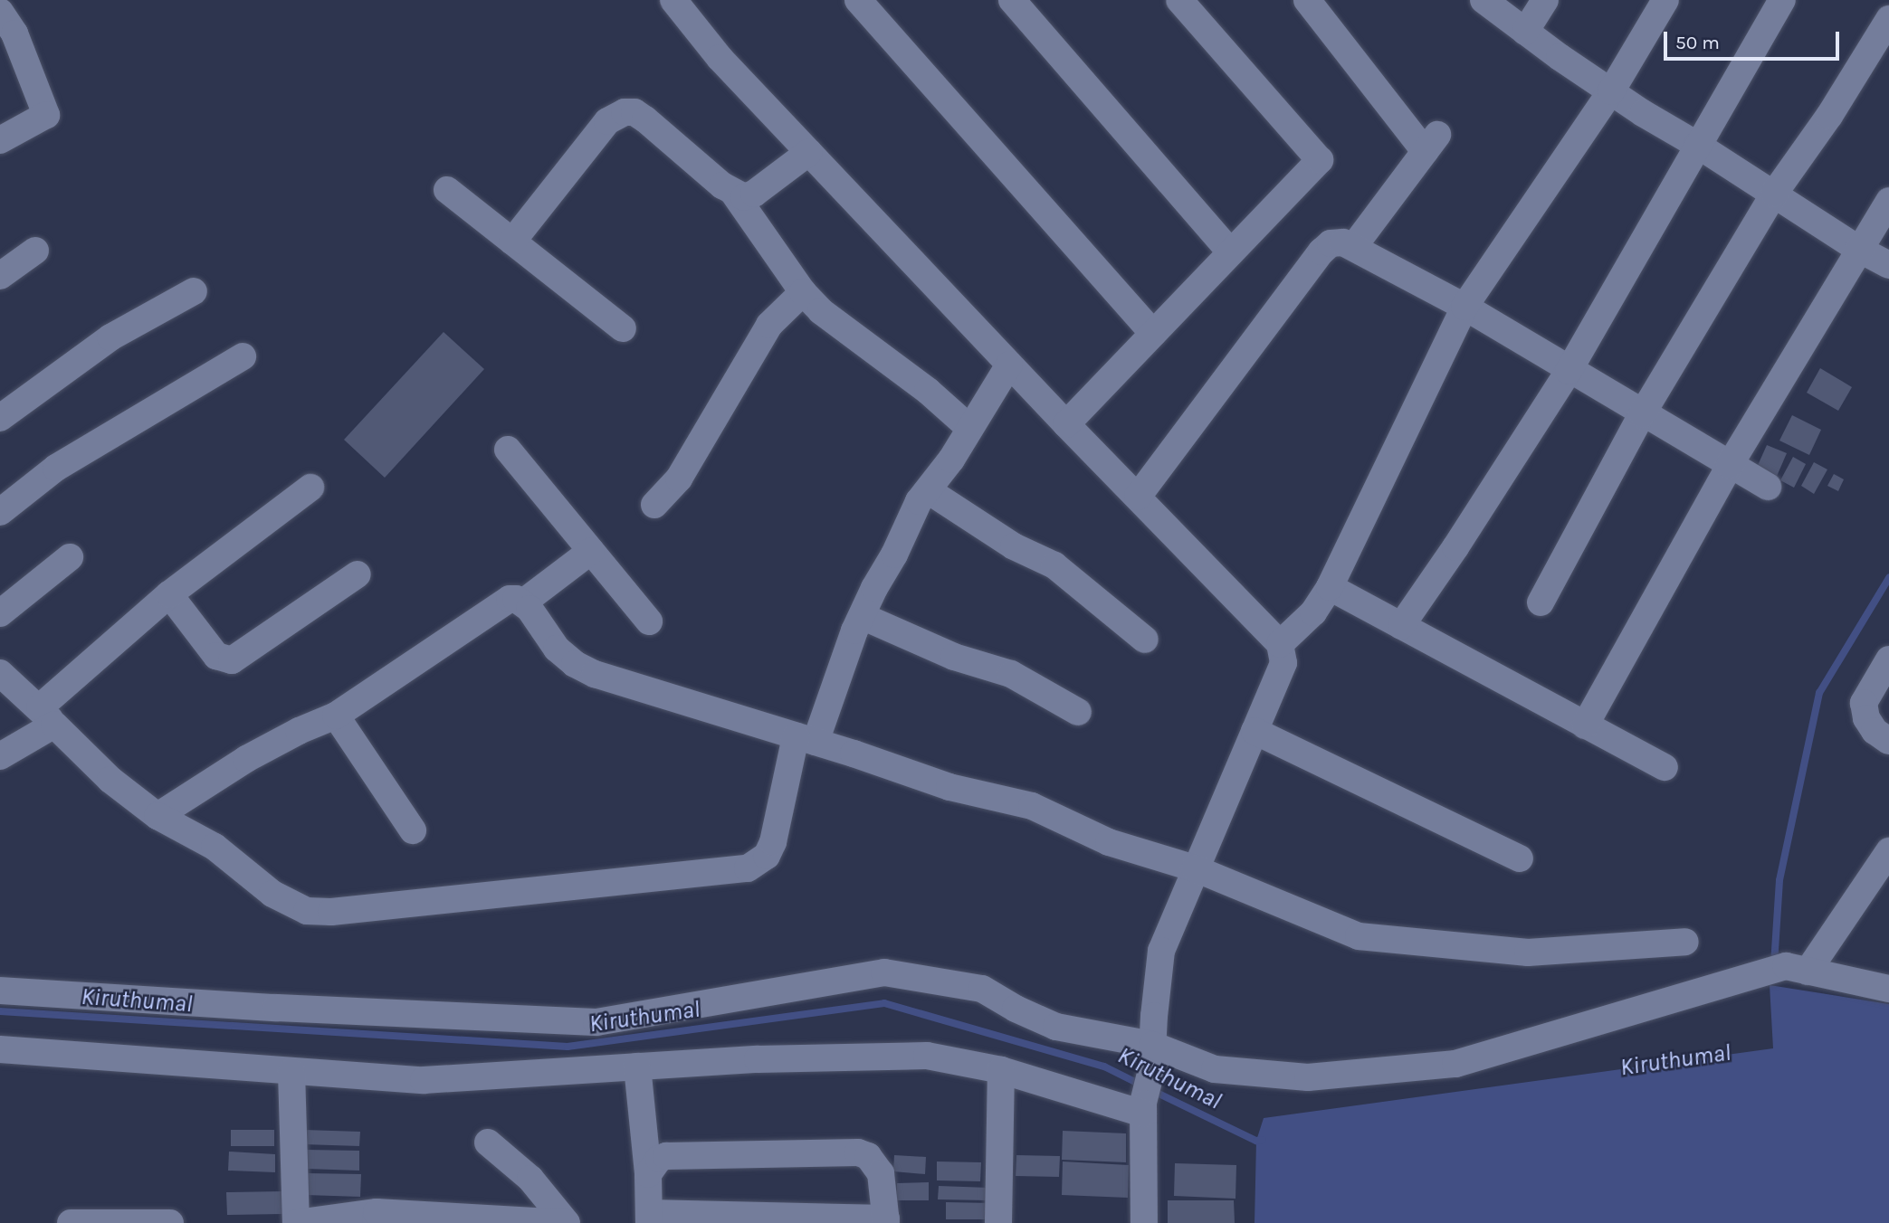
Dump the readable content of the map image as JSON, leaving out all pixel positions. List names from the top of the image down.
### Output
{
  "water": ["Kiruthumal"],
  "scale_bar": "50 m"
}
